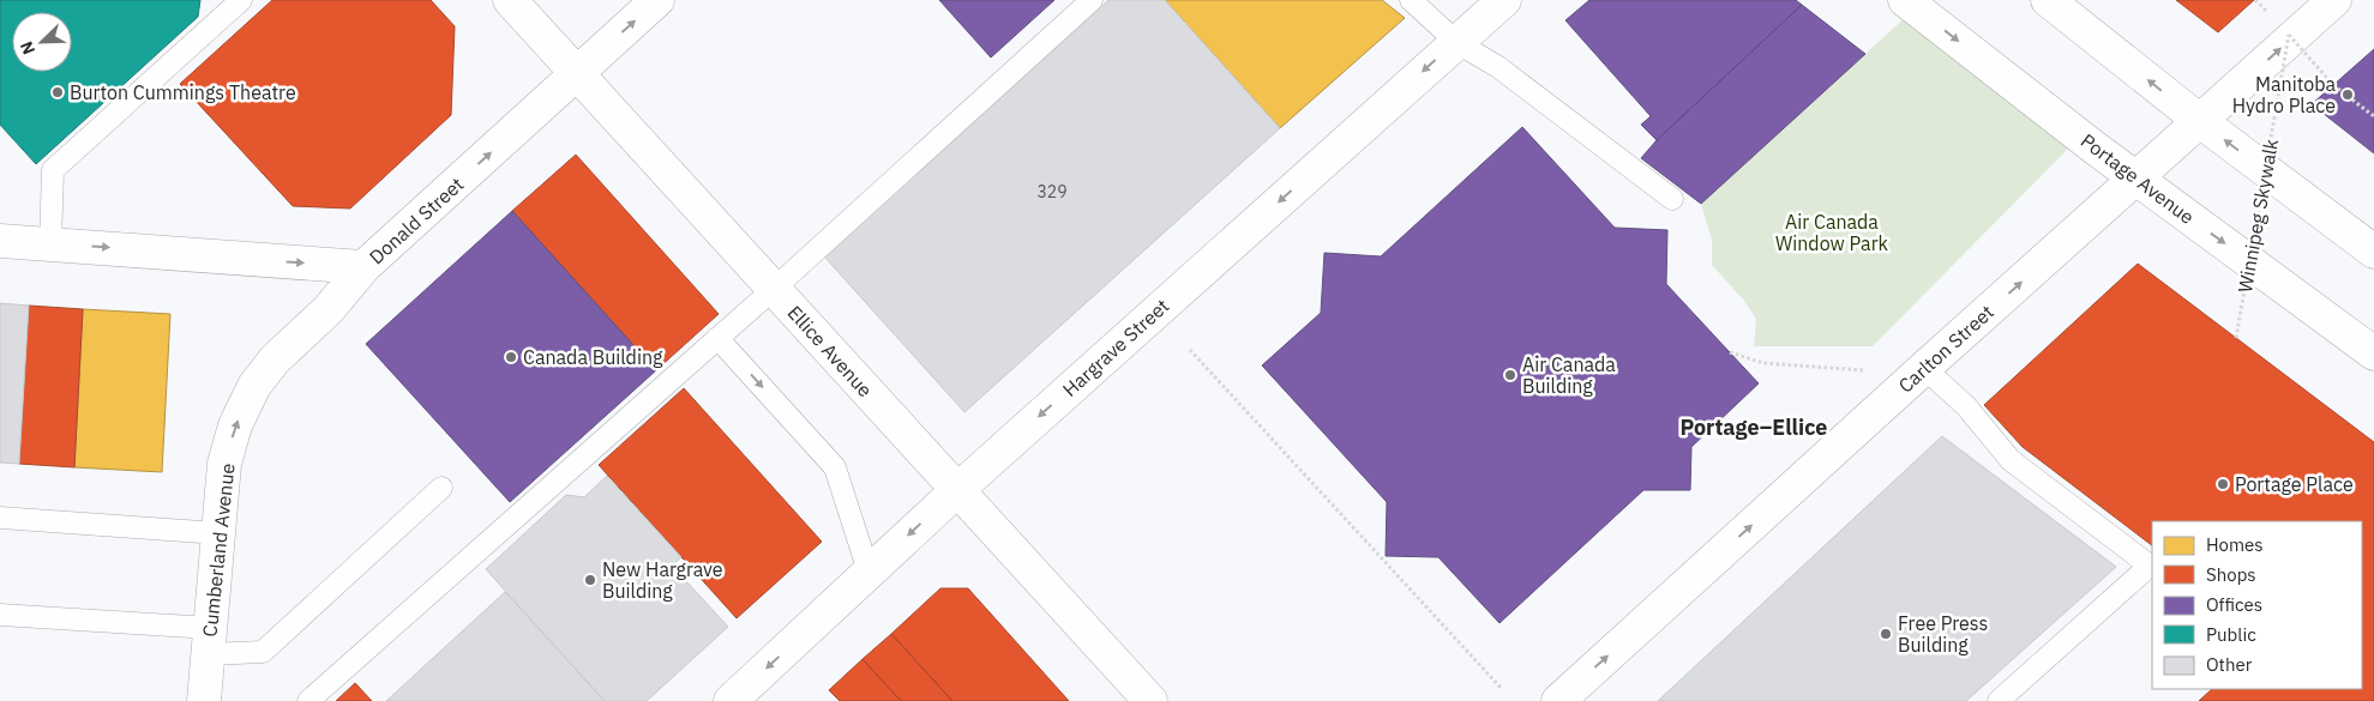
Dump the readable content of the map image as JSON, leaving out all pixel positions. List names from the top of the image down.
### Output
{
  "streets": {
    "main road": [
      "Portage Avenue",
      "Donald Street",
      "Hargrave Street",
      "Carlton Street",
      "Ellice Avenue",
      "Cumberland Avenue"
    ],
    "path": ["Winnipeg Skywalk"]
  },
  "crossings": [
    ["Portage Avenue", "Carlton Street"],
    ["Donald Street", "Ellice Avenue"],
    ["Donald Street", "Cumberland Avenue"],
    ["Hargrave Street", "Ellice Avenue"]
  ],
  "one_way": [
    "Donald Street",
    "Hargrave Street",
    "Carlton Street",
    "Cumberland Avenue"
  ],
  "districts": ["Portage–Ellice"],
  "parks": ["Air Canada Window Park"],
  "places": [
    "Burton Cummings Theatre",
    "Manitoba Hydro Place",
    "Canada Building",
    "Air Canada Building",
    "Portage Place",
    "New Hargrave Building",
    "Free Press Building"
  ],
  "house_numbers": ["329"],
  "legend": [
    "Homes",
    "Shops",
    "Offices",
    "Public",
    "Other"
  ],
  "north": "bottom left"
}
